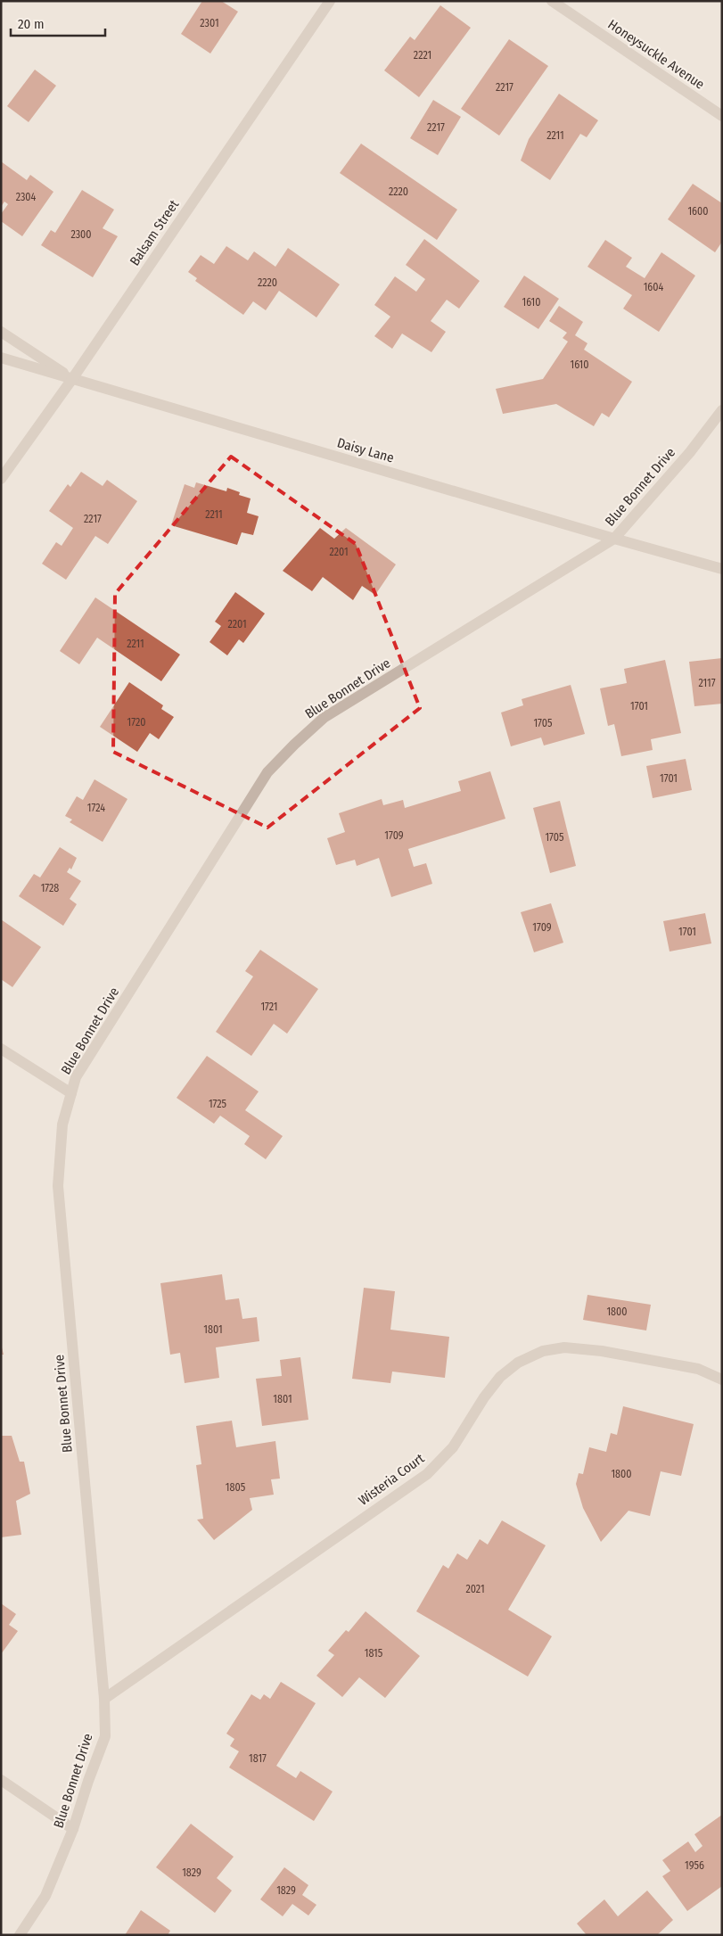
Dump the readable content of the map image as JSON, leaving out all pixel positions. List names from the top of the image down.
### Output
{
  "streets": {
    "street": [
      "Honeysuckle Avenue",
      "Balsam Street",
      "Daisy Lane",
      "Blue Bonnet Drive",
      "Wisteria Court"
    ]
  },
  "crossings": [
    ["Balsam Street", "Daisy Lane"],
    ["Daisy Lane", "Blue Bonnet Drive"],
    ["Blue Bonnet Drive", "Wisteria Court"]
  ],
  "house_numbers": [
    "2301",
    "2221",
    "2217",
    "2217",
    "2211",
    "2220",
    "2304",
    "1600",
    "2300",
    "2220",
    "1604",
    "1610",
    "1610",
    "2211",
    "2217",
    "2201",
    "2201",
    "2211",
    "2117",
    "1701",
    "1720",
    "1705",
    "1701",
    "1724",
    "1709",
    "1705",
    "1728",
    "1709",
    "1701",
    "1721",
    "1725",
    "1800",
    "1801",
    "1801",
    "1800",
    "1805",
    "2021",
    "1815",
    "1817",
    "1956",
    "1829",
    "1829"
  ],
  "scale_bar": "20 m"
}
